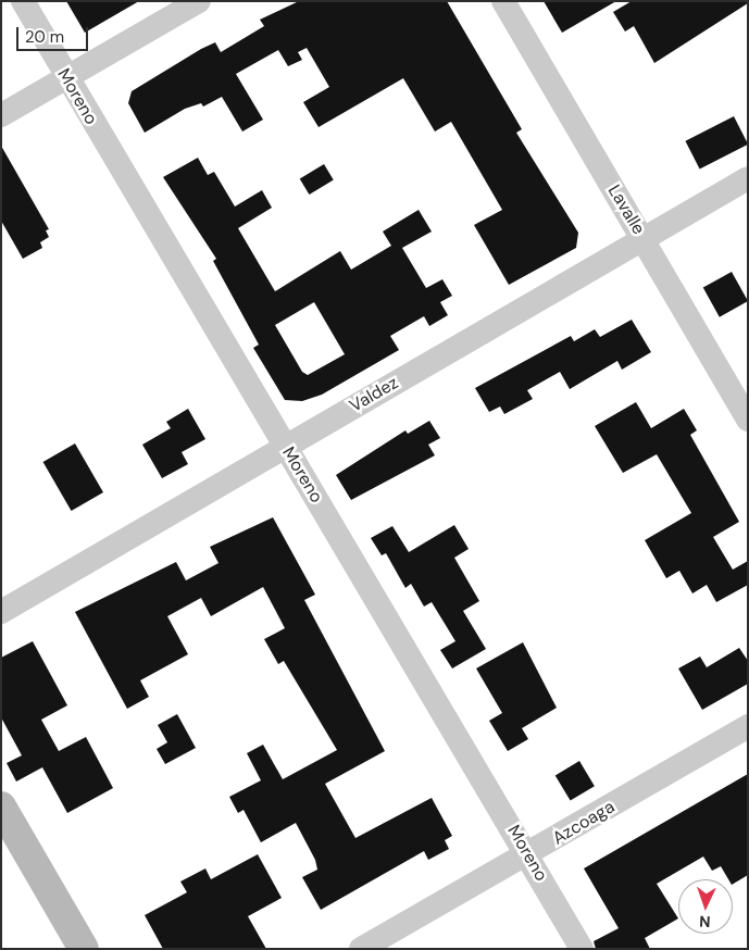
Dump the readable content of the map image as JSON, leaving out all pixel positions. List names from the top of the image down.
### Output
{
  "streets": {
    "street": [
      "Moreno",
      "Lavalle",
      "Valdez",
      "Azcoaga"
    ]
  },
  "crossings": [
    ["Moreno", "Valdez"],
    ["Moreno", "Azcoaga"],
    ["Lavalle", "Valdez"]
  ],
  "scale_bar": "20 m",
  "north": "bottom"
}
